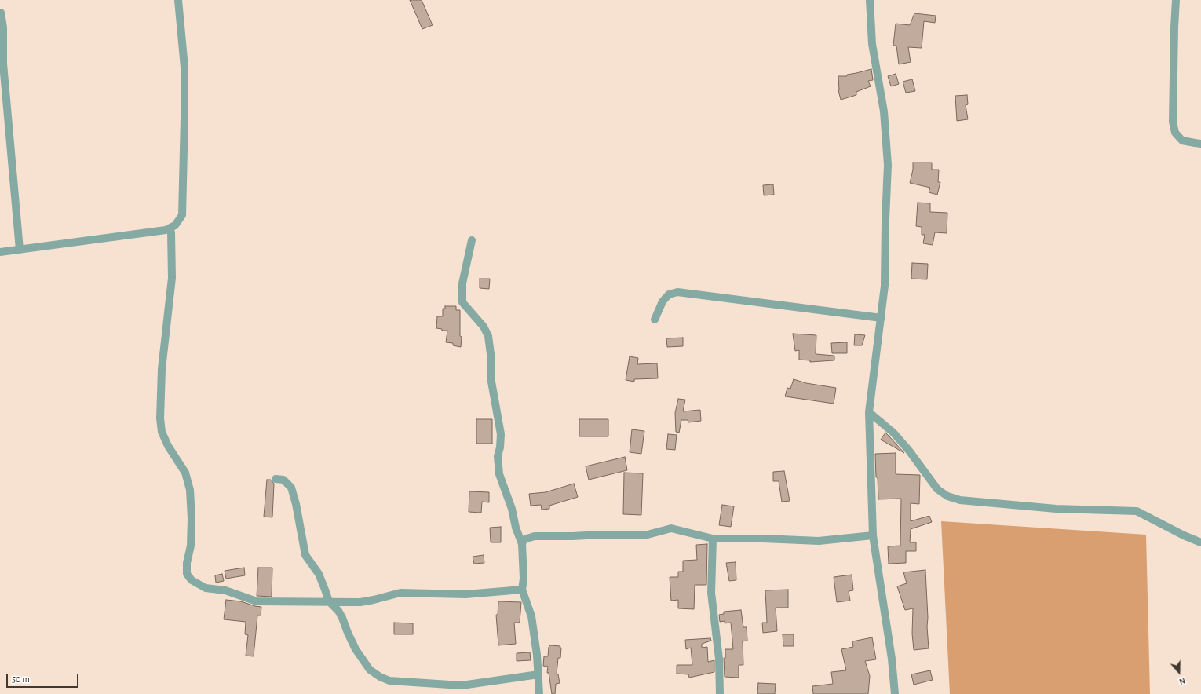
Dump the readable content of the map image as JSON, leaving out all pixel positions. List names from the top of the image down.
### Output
{
  "scale_bar": "50 m",
  "north": "bottom"
}
